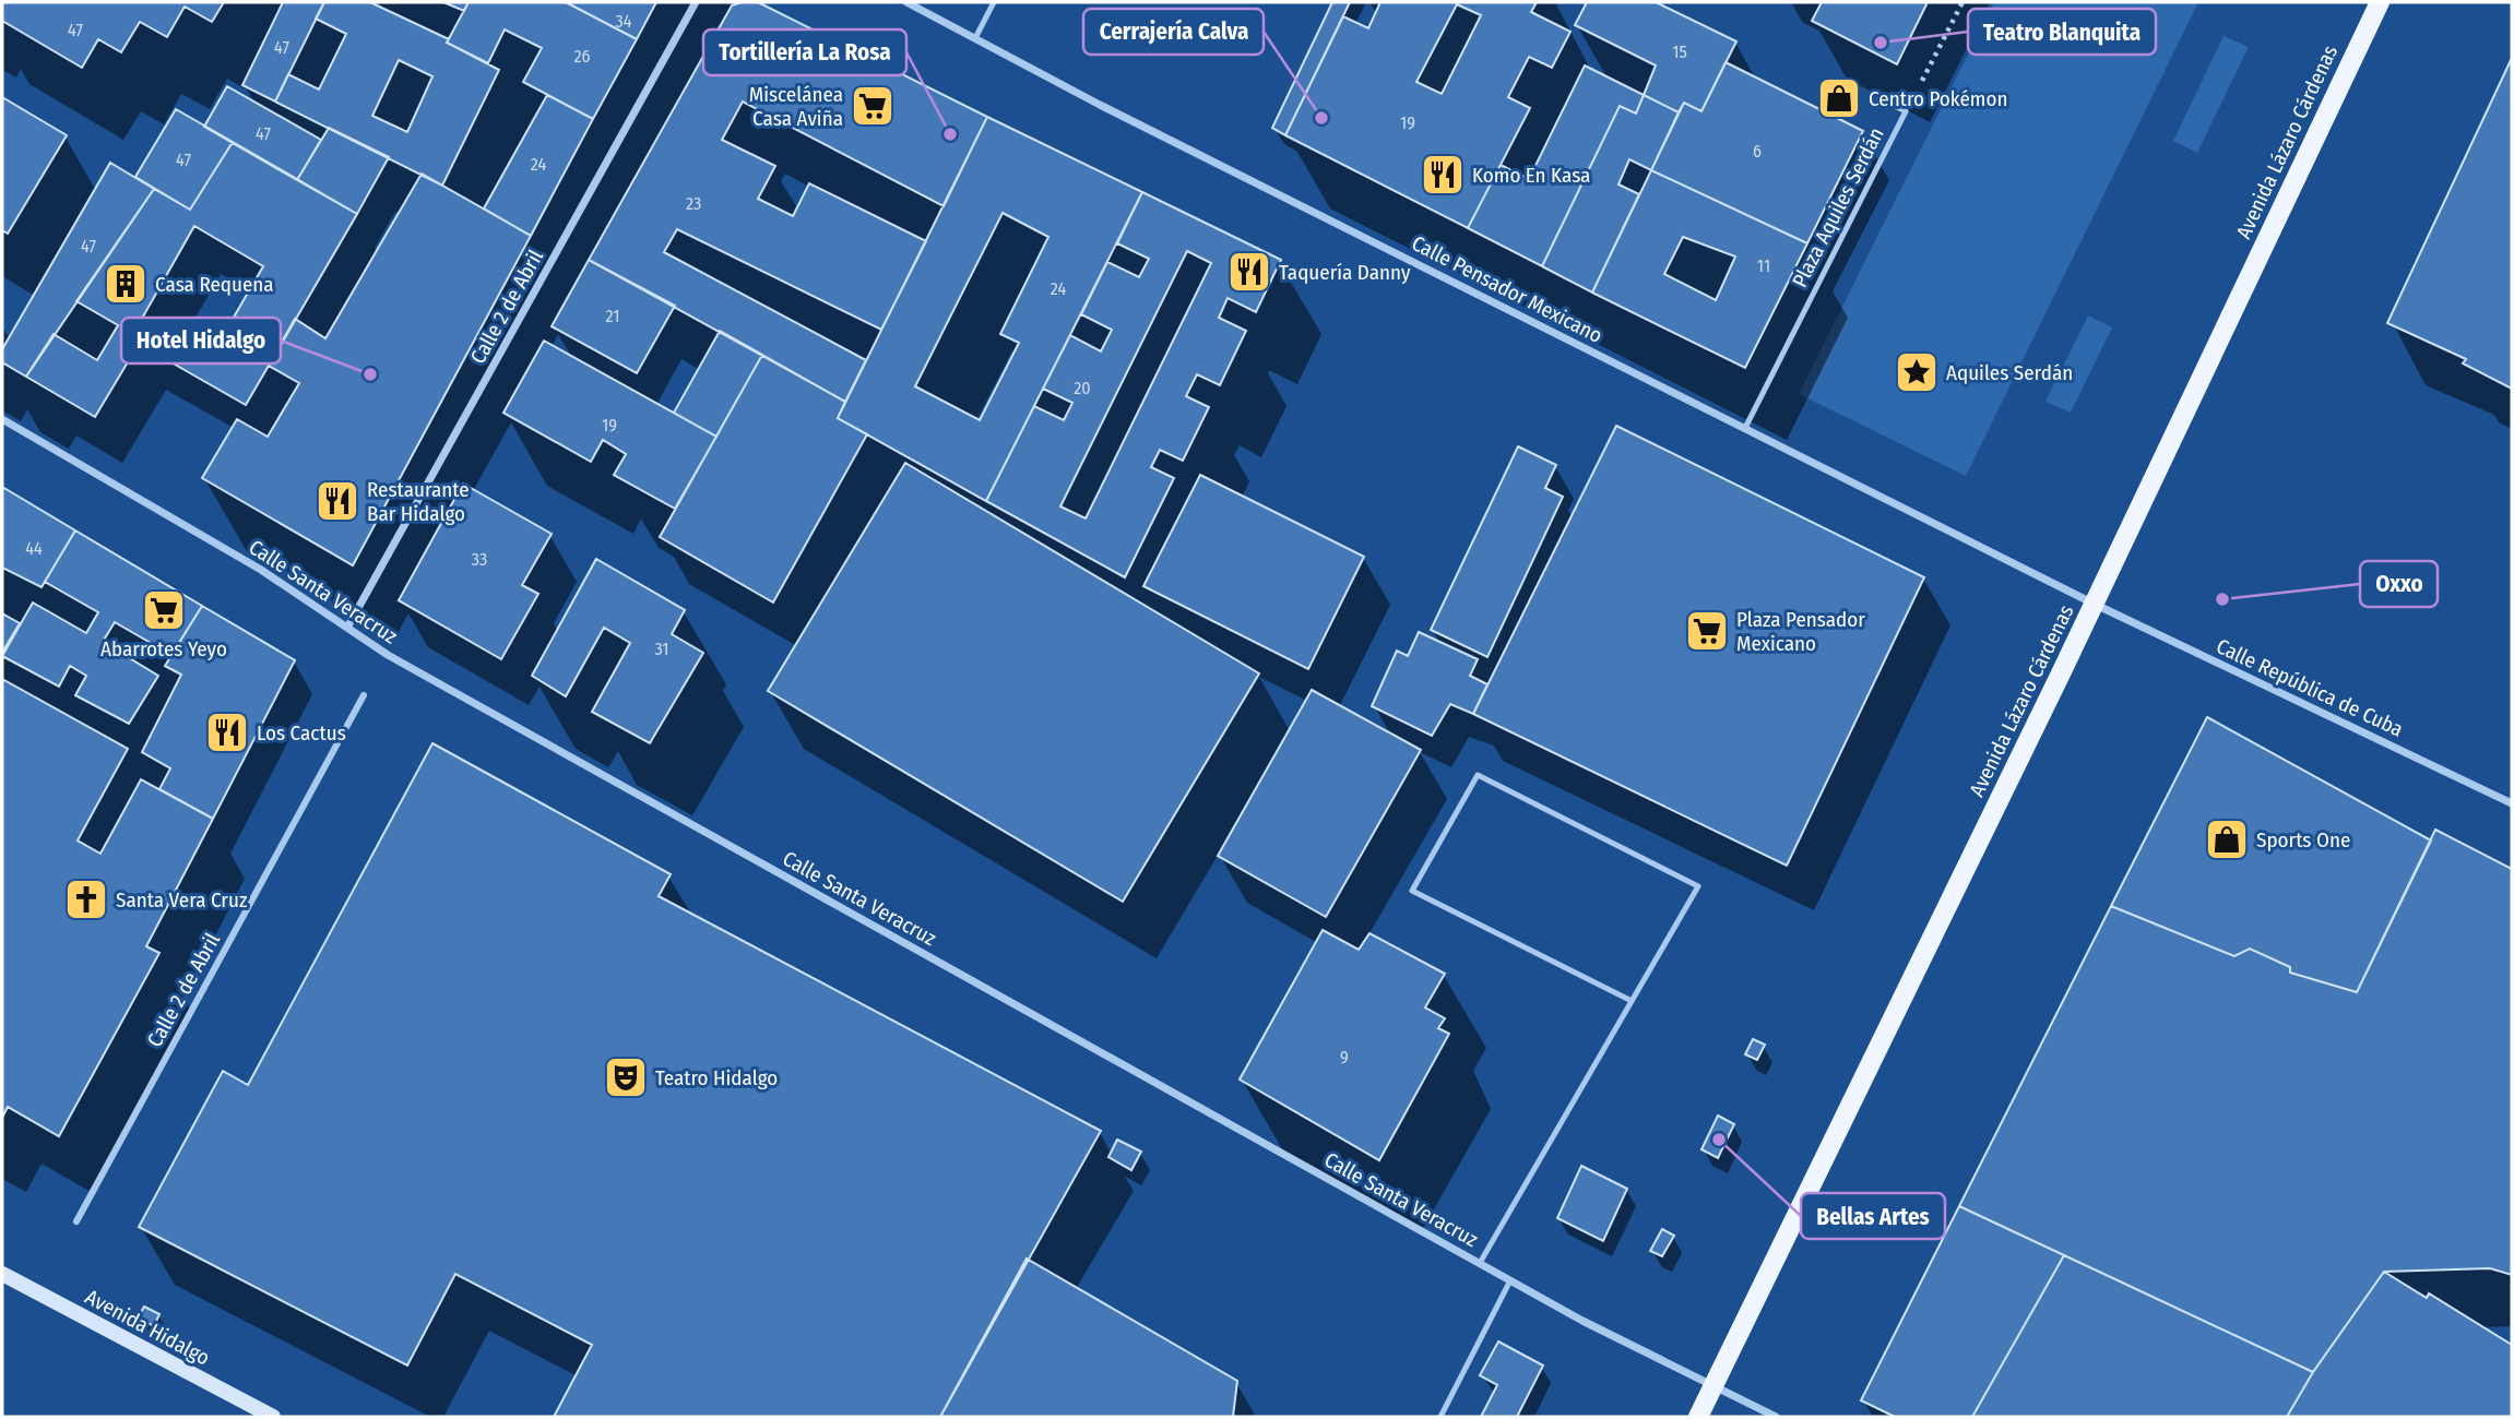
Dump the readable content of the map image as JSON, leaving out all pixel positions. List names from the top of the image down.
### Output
{
  "streets": {
    "main road": ["Avenida Lázaro Cárdenas", "Avenida Hidalgo"],
    "street": [
      "Calle Pensador Mexicano",
      "Calle 2 de Abril",
      "Calle Santa Veracruz",
      "Calle República de Cuba"
    ],
    "lane": ["Plaza Aquiles Serdán"]
  },
  "crossings": [
    ["Avenida Lázaro Cárdenas", "Calle Pensador Mexicano"],
    ["Avenida Lázaro Cárdenas", "Calle Santa Veracruz"],
    ["Avenida Lázaro Cárdenas", "Calle República de Cuba"],
    ["Plaza Aquiles Serdán", "Calle Pensador Mexicano"],
    ["Calle Pensador Mexicano", "Calle República de Cuba"],
    ["Calle 2 de Abril", "Calle Santa Veracruz"]
  ],
  "places": {
    "other": [
      "Teatro Blanquita",
      "Cerrajería Calva",
      "Tortillería La Rosa",
      "Hotel Hidalgo",
      "Oxxo",
      "Bellas Artes"
    ],
    "shop": ["Centro Pokémon", "Sports One"],
    "supermarket": ["Miscelánea Casa Aviña", "Abarrotes Yeyo", "Plaza Pensador Mexicano"],
    "restaurant": [
      "Komo En Kasa",
      "Taquería Danny",
      "Restaurante Bar Hidalgo",
      "Los Cactus"
    ],
    "building": ["Casa Requena"],
    "place": ["Aquiles Serdán"],
    "church": ["Santa Vera Cruz"],
    "theatre": ["Teatro Hidalgo"]
  },
  "house_numbers": [
    "34",
    "47",
    "47",
    "15",
    "26",
    "19",
    "47",
    "6",
    "47",
    "24",
    "23",
    "47",
    "11",
    "24",
    "21",
    "20",
    "19",
    "44",
    "33",
    "31",
    "9"
  ]
}
